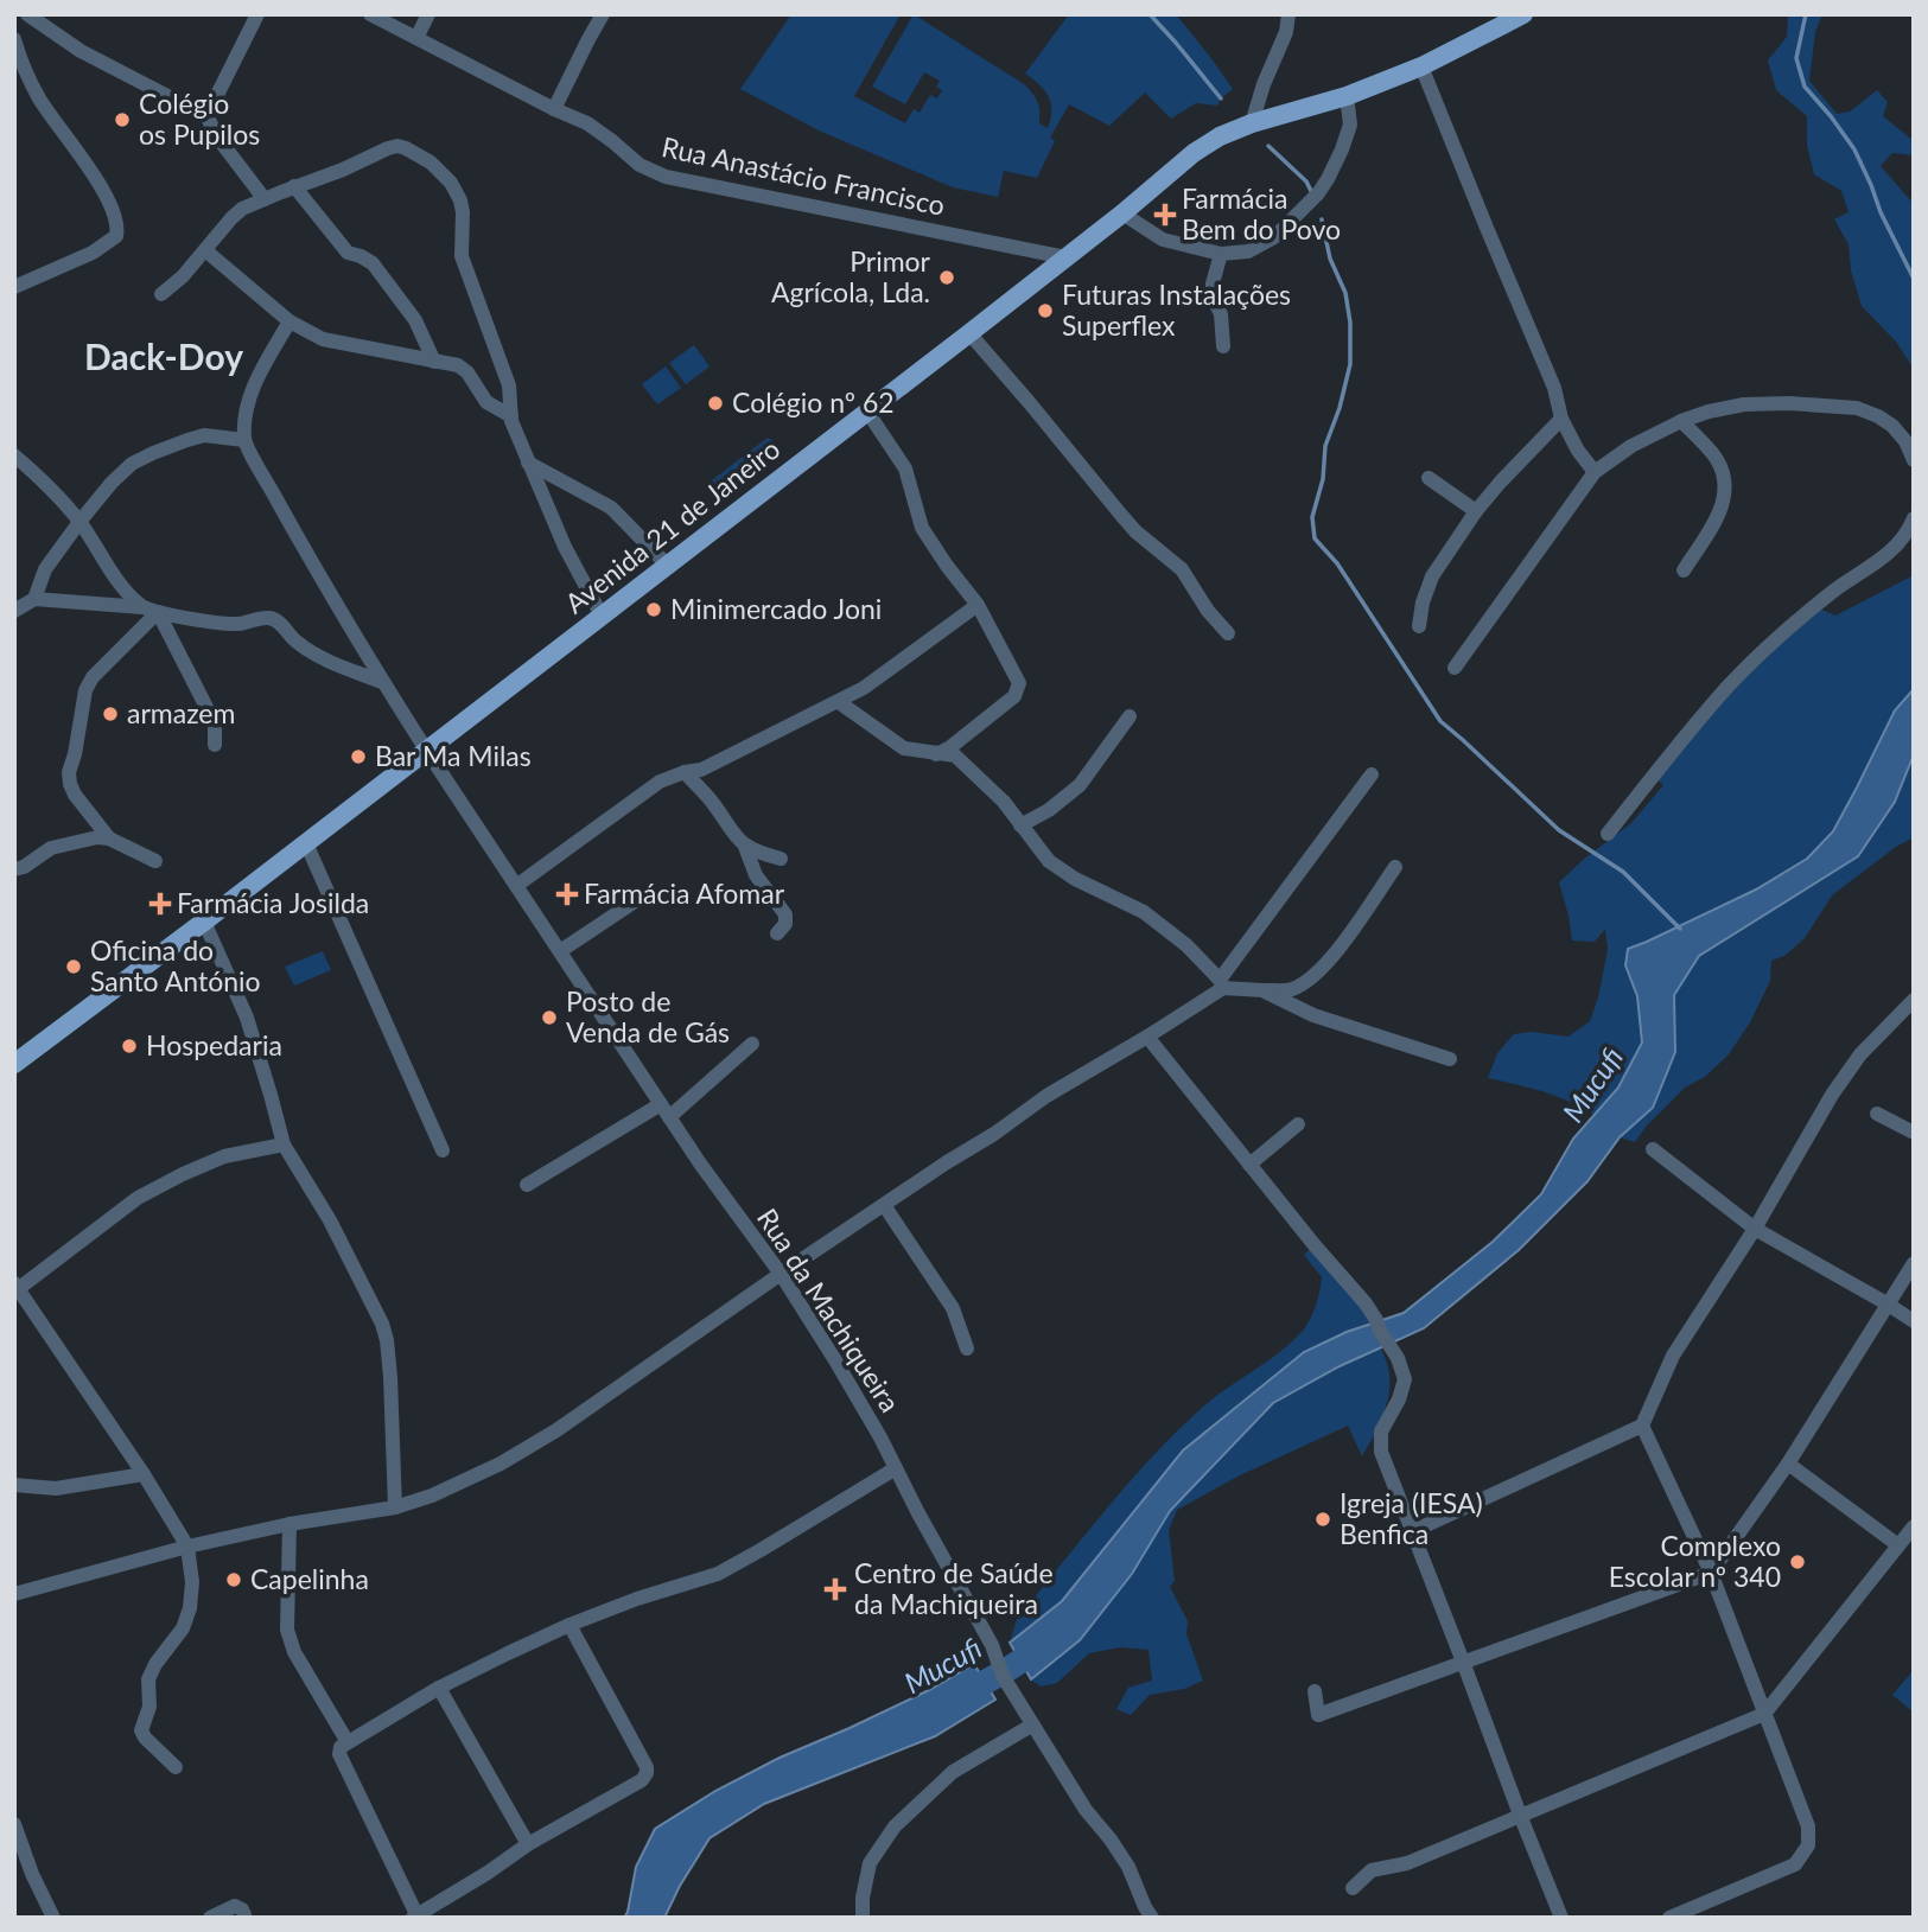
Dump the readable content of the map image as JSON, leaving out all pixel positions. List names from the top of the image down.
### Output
{
  "streets": {
    "main road": ["Avenida 21 de Janeiro"],
    "street": ["Rua Anastácio Francisco", "Rua da Machiqueira"]
  },
  "crossings": [
    ["Rua Anastácio Francisco", "Avenida 21 de Janeiro"],
    ["Avenida 21 de Janeiro", "Rua da Machiqueira"]
  ],
  "districts": ["Dack-Doy"],
  "water": ["Mucufi"],
  "places": {
    "other": [
      "Colégio os Pupilos",
      "Primor Agrícola, Lda.",
      "Futuras Instalações Superflex",
      "Colégio nº 62",
      "Minimercado Joni",
      "armazem",
      "Bar Ma Milas",
      "Oficina do Santo António",
      "Posto de Venda de Gás",
      "Hospedaria",
      "Igreja (IESA) Benfica",
      "Complexo Escolar nº 340",
      "Capelinha"
    ],
    "health": [
      "Farmácia Bem do Povo",
      "Farmácia Afomar",
      "Farmácia Josilda",
      "Centro de Saúde da Machiqueira"
    ]
  }
}
